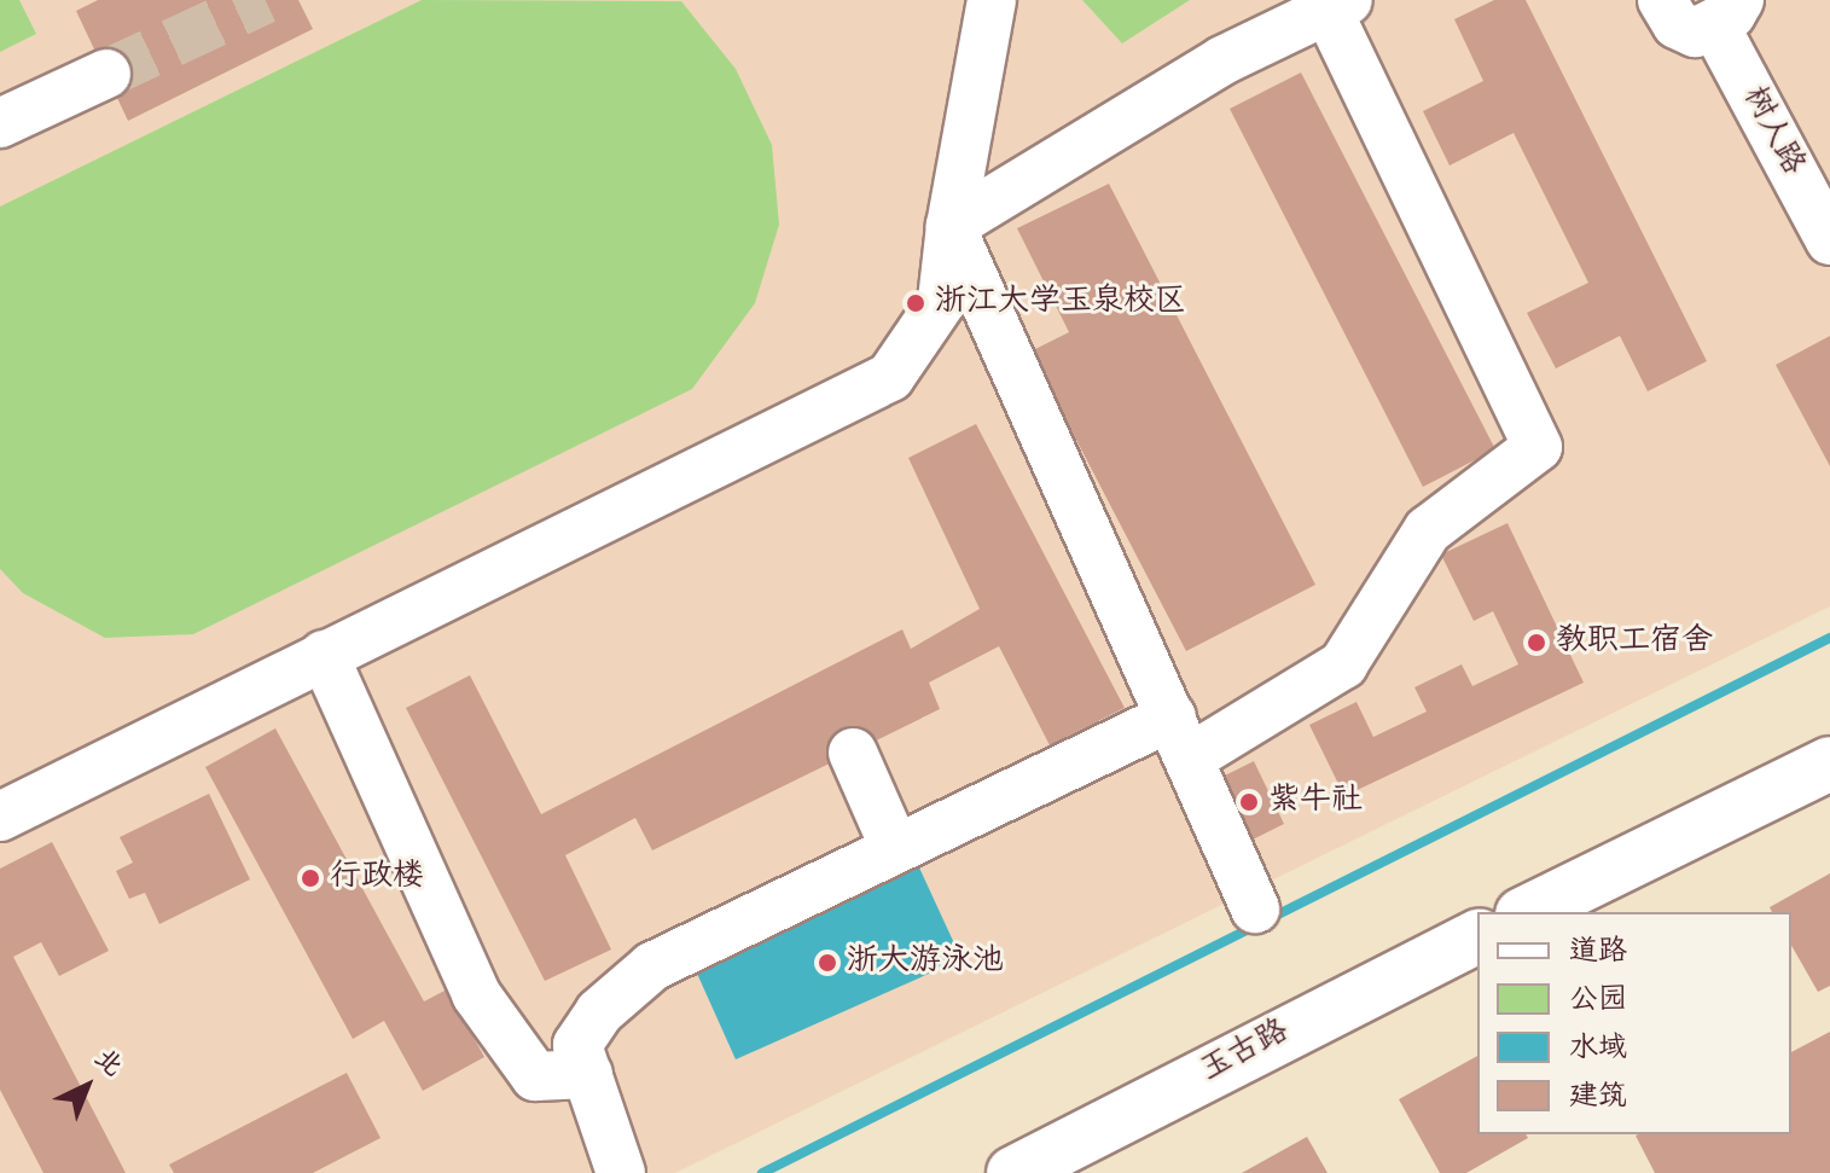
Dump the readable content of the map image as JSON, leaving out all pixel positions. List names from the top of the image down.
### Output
{
  "streets": {
    "main road": ["玉古路"],
    "street": ["树人路"]
  },
  "places": [
    "浙江大学玉泉校区",
    "教职工宿舍",
    "紫牛社",
    "行政楼",
    "浙大游泳池"
  ],
  "legend": [
    "道路",
    "公园",
    "水域",
    "建筑"
  ],
  "north": "top right"
}
